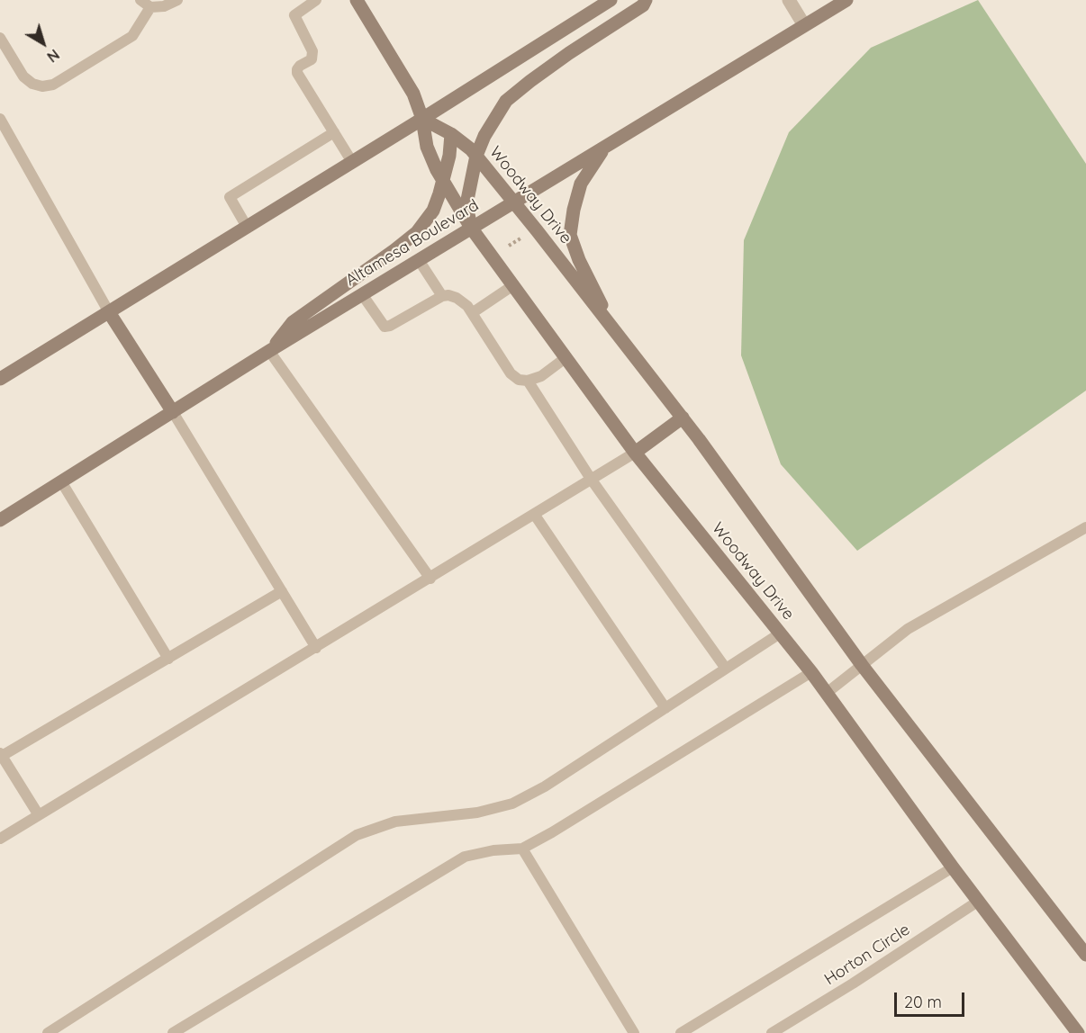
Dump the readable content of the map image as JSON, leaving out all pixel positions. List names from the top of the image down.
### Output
{
  "streets": {
    "main road": ["Woodway Drive", "Altamesa Boulevard"],
    "lane": ["Horton Circle"]
  },
  "crossings": [
    ["Woodway Drive", "Altamesa Boulevard"],
    ["Woodway Drive", "Horton Circle"]
  ],
  "scale_bar": "20 m",
  "north": "bottom right"
}
